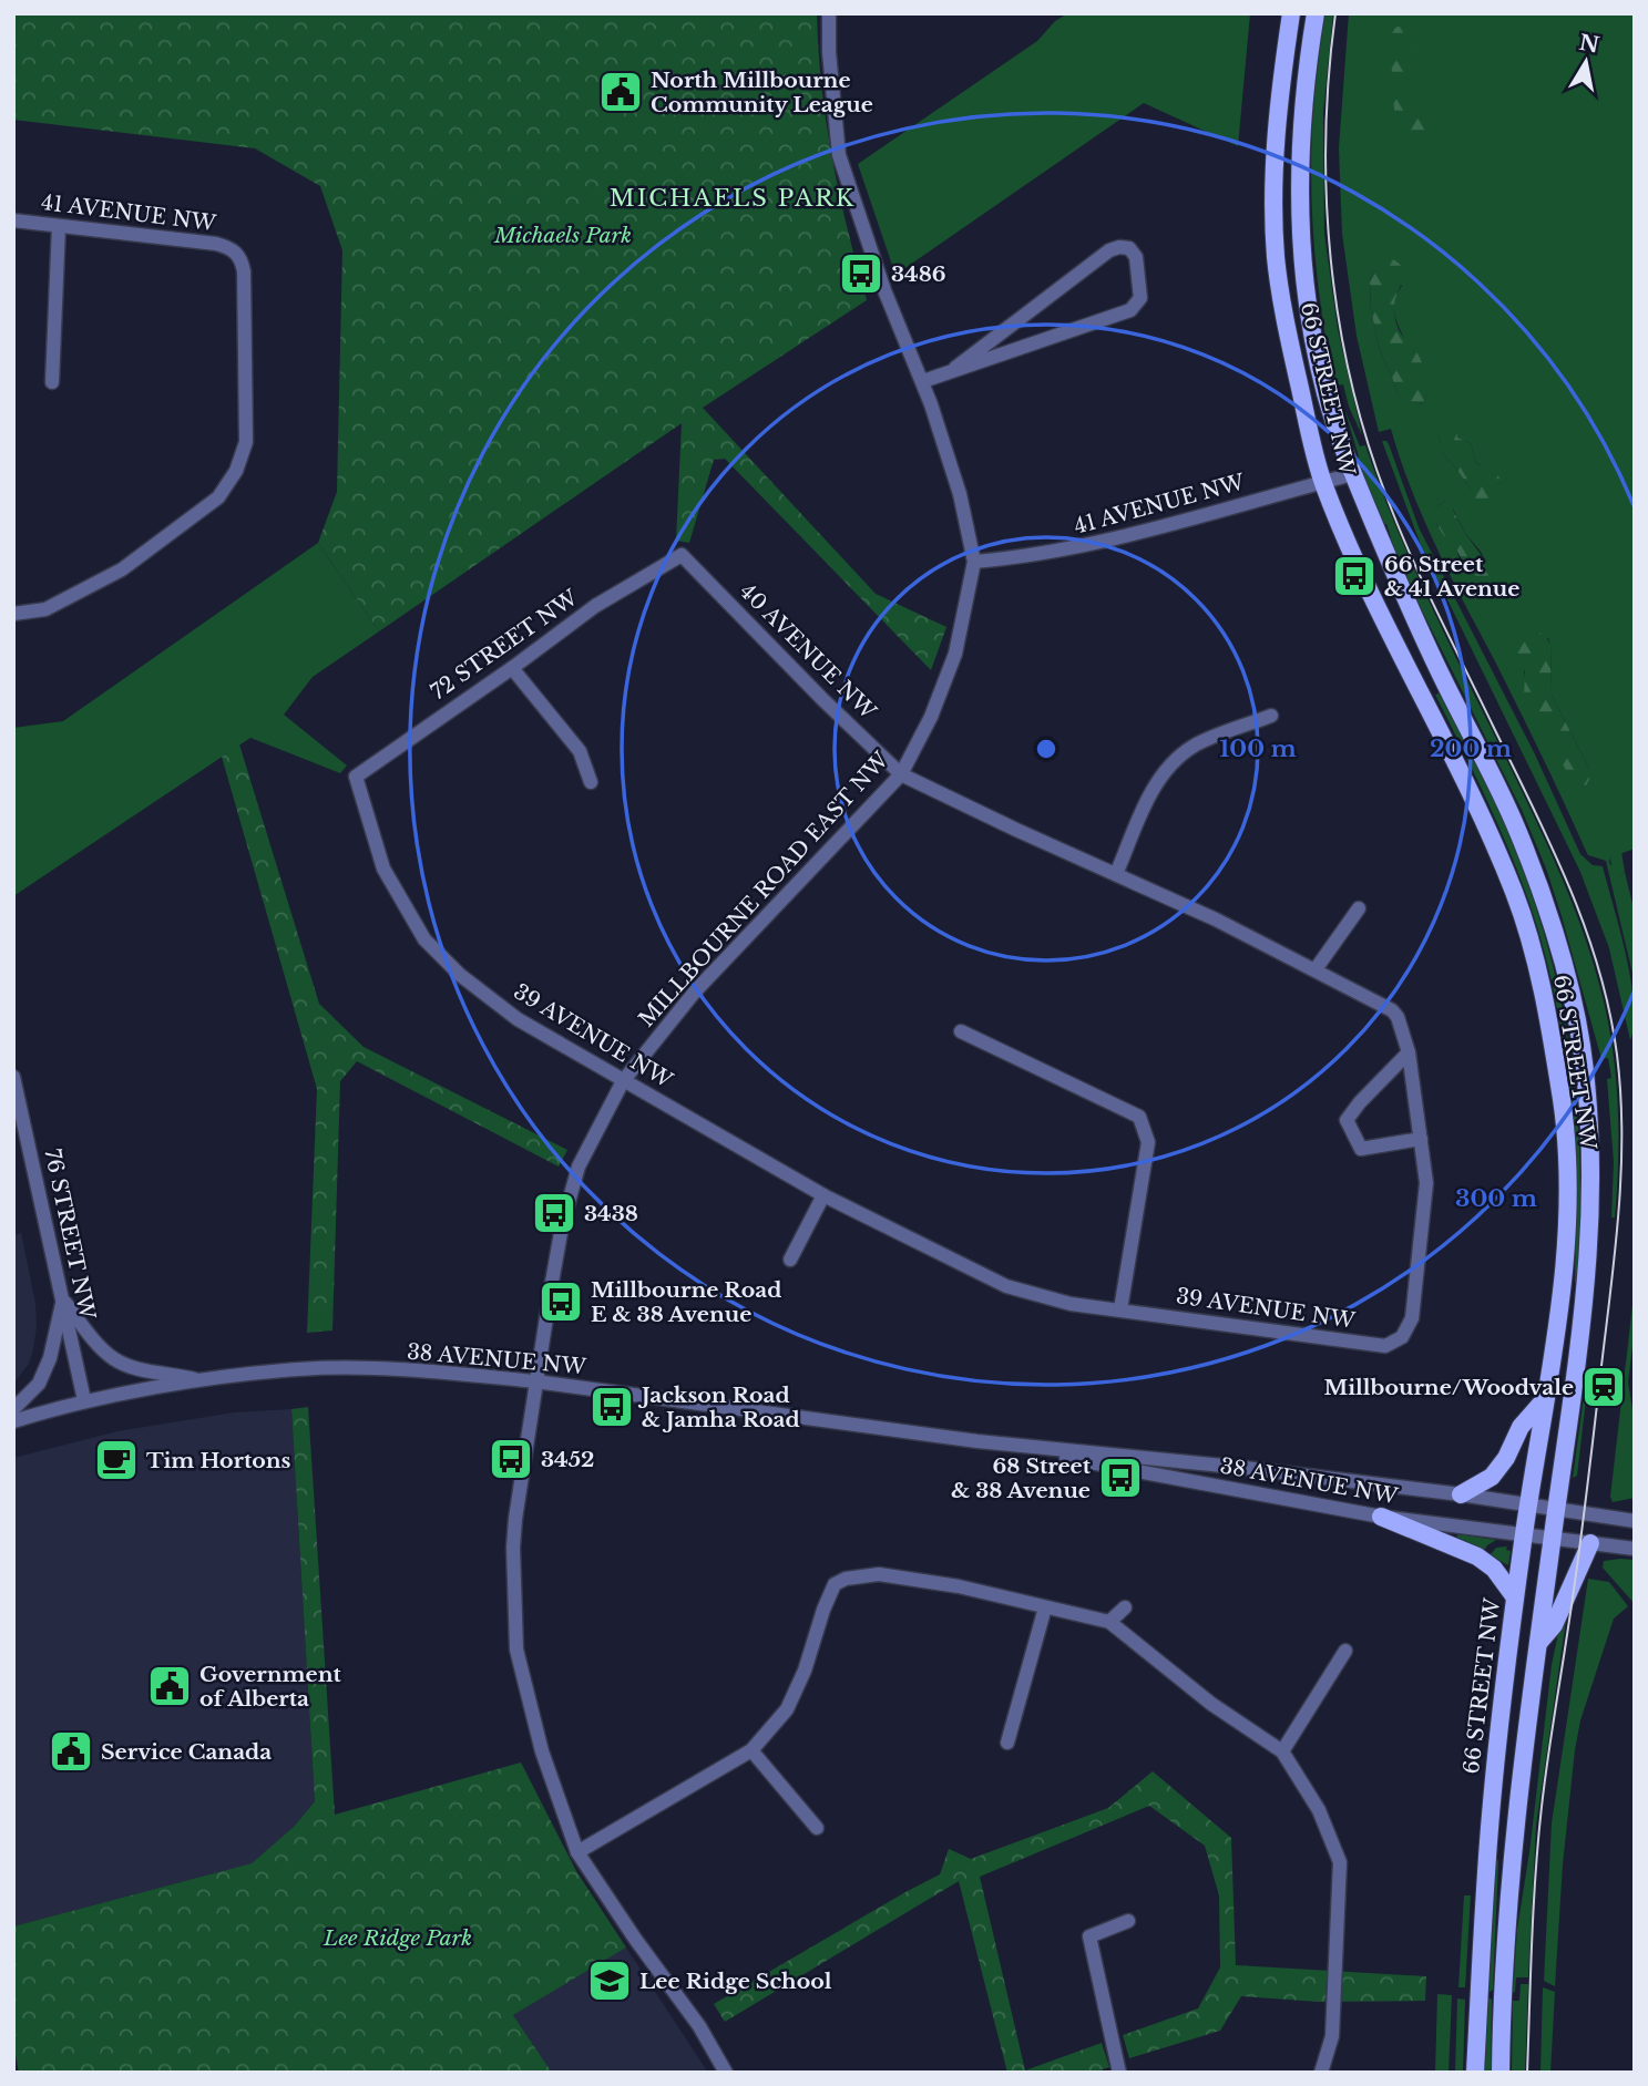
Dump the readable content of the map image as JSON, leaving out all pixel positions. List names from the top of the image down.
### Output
{
  "streets": {
    "main road": ["66 STREET NW"],
    "street": [
      "41 AVENUE NW",
      "72 STREET NW",
      "40 AVENUE NW",
      "MILLBOURNE ROAD EAST NW",
      "39 AVENUE NW",
      "76 STREET NW",
      "38 AVENUE NW"
    ]
  },
  "crossings": [
    ["41 AVENUE NW", "66 STREET NW"],
    ["41 AVENUE NW", "MILLBOURNE ROAD EAST NW"],
    ["66 STREET NW", "38 AVENUE NW"],
    ["72 STREET NW", "40 AVENUE NW"],
    ["72 STREET NW", "39 AVENUE NW"],
    ["40 AVENUE NW", "MILLBOURNE ROAD EAST NW"],
    ["40 AVENUE NW", "39 AVENUE NW"],
    ["MILLBOURNE ROAD EAST NW", "39 AVENUE NW"],
    ["MILLBOURNE ROAD EAST NW", "38 AVENUE NW"],
    ["76 STREET NW", "38 AVENUE NW"]
  ],
  "districts": ["MICHAELS PARK"],
  "parks": ["Michaels Park", "Lee Ridge Park"],
  "places": {
    "public building": ["North Millbourne Community League", "Government of Alberta", "Service Canada"],
    "bus stop": [
      "3486",
      "66 Street & 41 Avenue",
      "3438",
      "Millbourne Road E & 38 Avenue",
      "Jackson Road & Jamha Road",
      "3452",
      "68 Street & 38 Avenue"
    ],
    "station": ["Millbourne/Woodvale"],
    "cafe": ["Tim Hortons"],
    "school or university": ["Lee Ridge School"]
  },
  "north": "top",
  "rings": ["100 m", "200 m", "300 m"]
}
